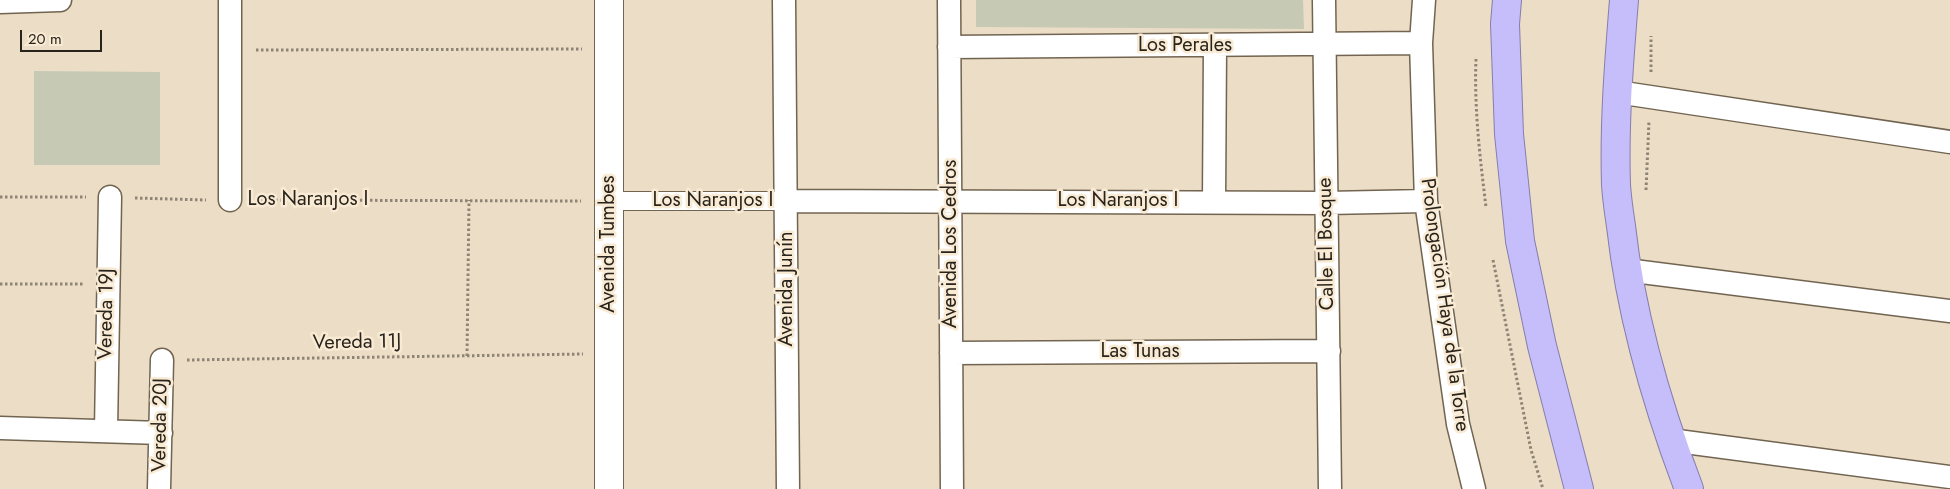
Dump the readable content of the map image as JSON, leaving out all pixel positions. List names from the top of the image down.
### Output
{
  "streets": {
    "street": [
      "Los Perales",
      "Los Naranjos I",
      "Avenida Tumbes",
      "Avenida Los Cedros",
      "Calle El Bosque",
      "Avenida Junín",
      "Prolongación Haya de la Torre",
      "Vereda 19J",
      "Las Tunas",
      "Vereda 20J"
    ],
    "path": ["Vereda 11J"]
  },
  "crossings": [
    ["Los Perales", "Avenida Los Cedros"],
    ["Los Perales", "Calle El Bosque"],
    ["Los Perales", "Prolongación Haya de la Torre"],
    ["Los Naranjos I", "Avenida Tumbes"],
    ["Los Naranjos I", "Avenida Los Cedros"],
    ["Los Naranjos I", "Calle El Bosque"],
    ["Los Naranjos I", "Avenida Junín"],
    ["Los Naranjos I", "Prolongación Haya de la Torre"],
    ["Los Naranjos I", "Vereda 19J"],
    ["Avenida Tumbes", "Vereda 11J"],
    ["Avenida Los Cedros", "Las Tunas"],
    ["Calle El Bosque", "Las Tunas"],
    ["Vereda 11J", "Vereda 20J"]
  ],
  "scale_bar": "20 m"
}
